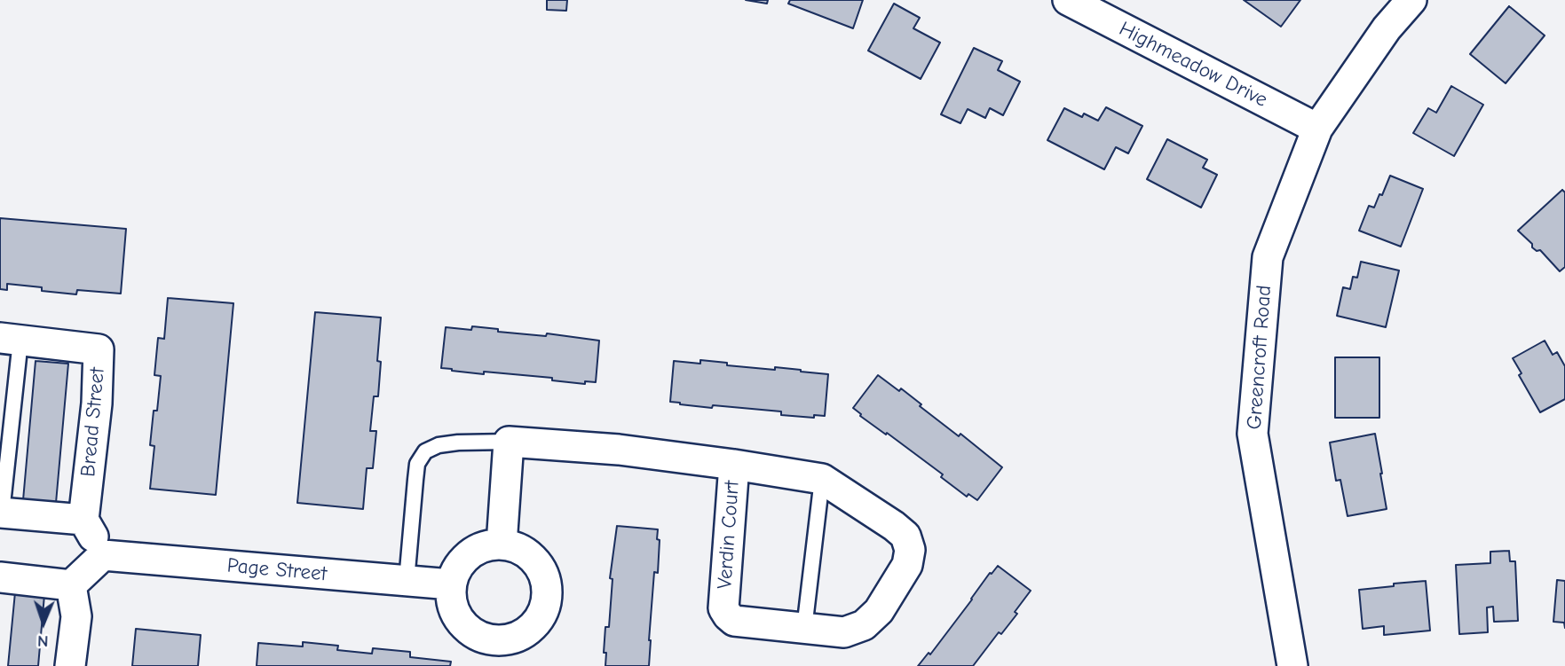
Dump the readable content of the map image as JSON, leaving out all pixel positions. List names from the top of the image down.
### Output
{
  "streets": {
    "street": [
      "Highmeadow Drive",
      "Greencroft Road",
      "Bread Street",
      "Verdin Court",
      "Page Street"
    ]
  },
  "crossings": [
    ["Highmeadow Drive", "Greencroft Road"]
  ],
  "north": "bottom"
}
